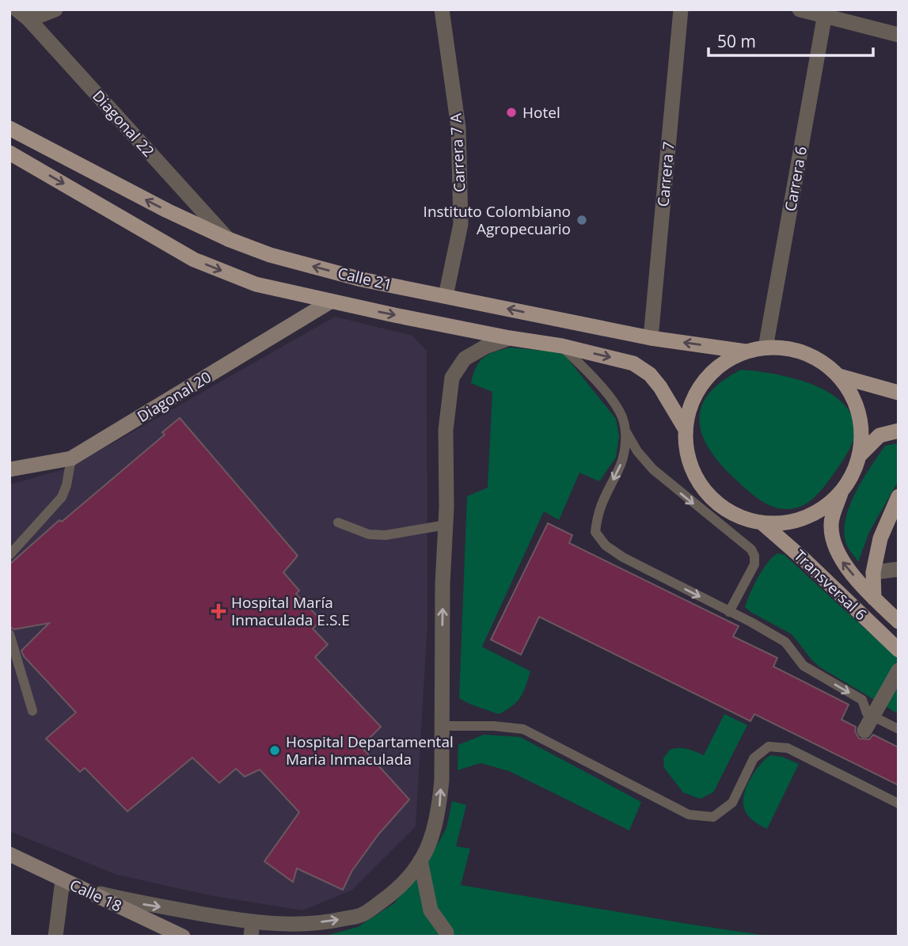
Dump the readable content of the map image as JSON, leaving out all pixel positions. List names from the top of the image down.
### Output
{
  "streets": {
    "main road": [
      "Calle 21",
      "Diagonal 20",
      "Transversal 6",
      "Calle 18"
    ],
    "street": [
      "Diagonal 22",
      "Carrera 7 A",
      "Carrera 7",
      "Carrera 6"
    ]
  },
  "crossings": [
    ["Diagonal 22", "Calle 21"],
    ["Carrera 7 A", "Calle 21"],
    ["Carrera 7", "Calle 21"],
    ["Carrera 6", "Calle 21"],
    ["Carrera 6", "Transversal 6"],
    ["Calle 21", "Diagonal 20"],
    ["Calle 21", "Transversal 6"]
  ],
  "places": {
    "other": ["Hotel", "Instituto Colombiano Agropecuario", "Hospital Departamental Maria Inmaculada"],
    "health": ["Hospital María Inmaculada E.S.E"]
  },
  "scale_bar": "50 m"
}
